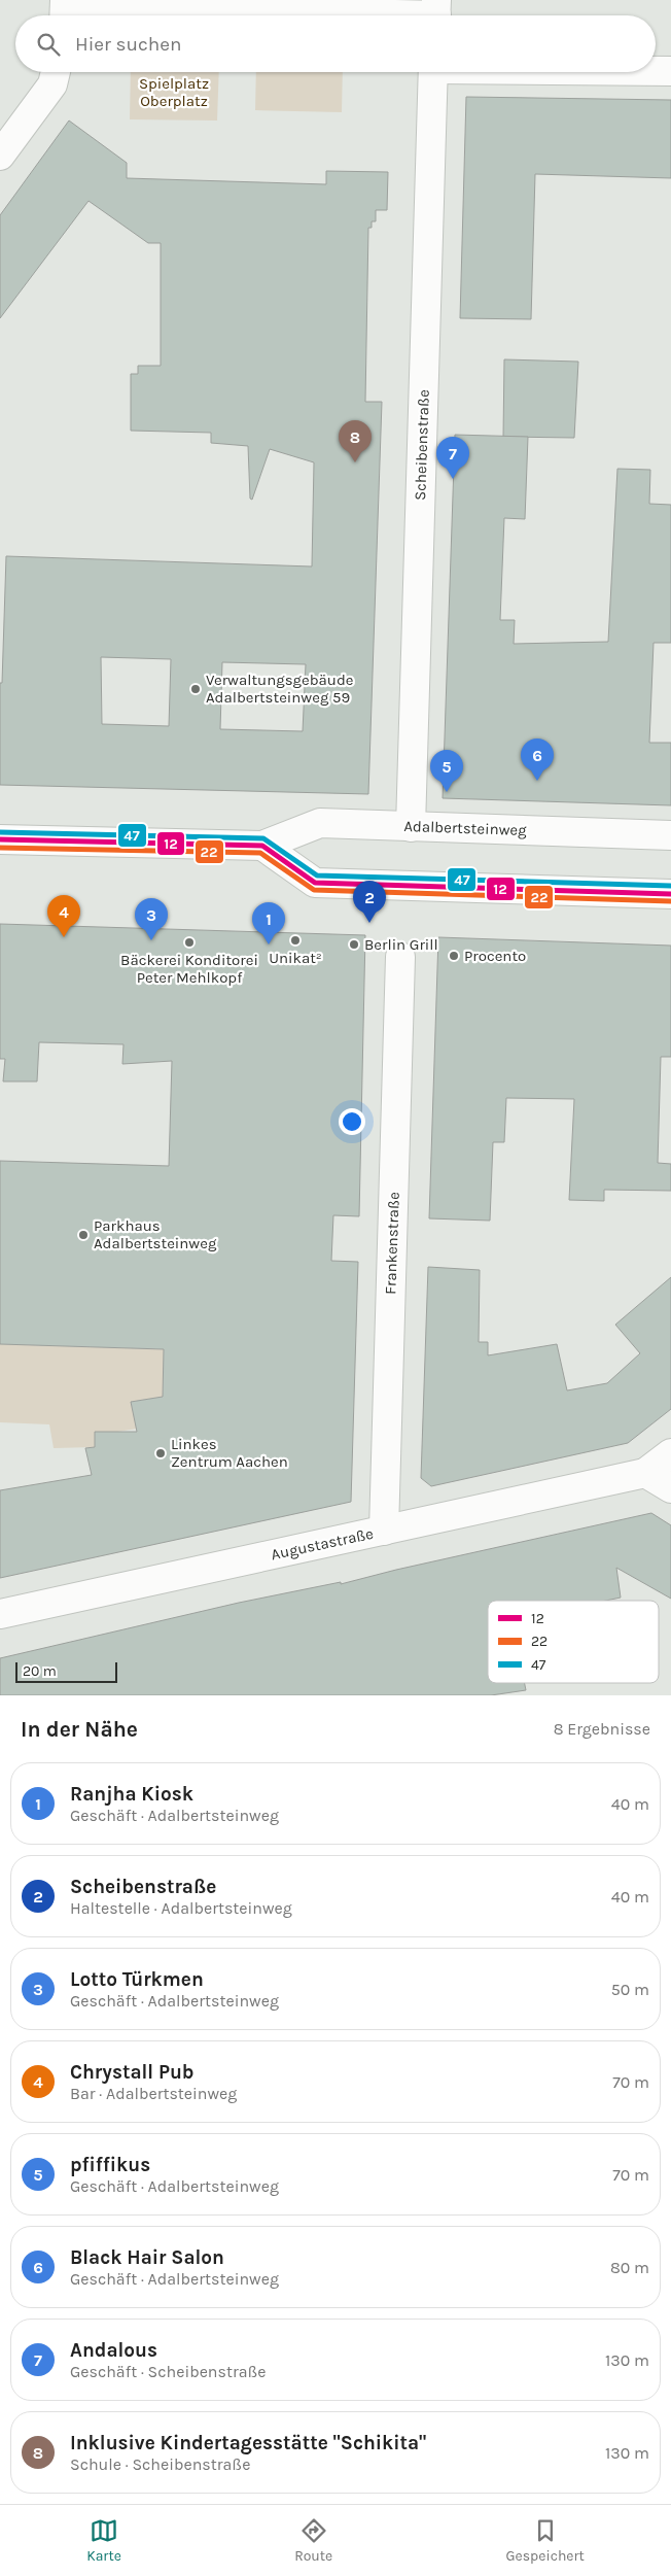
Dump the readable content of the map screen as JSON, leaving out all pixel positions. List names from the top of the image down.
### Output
{
  "streets": {
    "street": [
      "Scheibenstraße",
      "Adalbertsteinweg",
      "Frankenstraße",
      "Augustastraße"
    ]
  },
  "crossings": [
    ["Scheibenstraße", "Adalbertsteinweg"],
    ["Frankenstraße", "Augustastraße"]
  ],
  "parks": ["Spielplatz Oberplatz"],
  "places": [
    "Verwaltungsgebäude Adalbertsteinweg 59",
    "Unikat²",
    "Bäckerei Konditorei Peter Mehlkopf",
    "Berlin Grill",
    "Procento",
    "Parkhaus Adalbertsteinweg",
    "Linkes Zentrum Aachen"
  ],
  "lines": ["transit line 47", "transit line 12", "transit line 22"],
  "legend": ["12", "22", "47"],
  "scale_bar": "20 m",
  "page": {
    "search": "Hier suchen",
    "pins": [
      "8",
      "7",
      "6",
      "5",
      "2",
      "4",
      "3",
      "1"
    ],
    "scale": "20 m",
    "heading": ["In der Nähe", "8 Ergebnisse"],
    "list": [
      {
        "mark": "1",
        "name": "Ranjha Kiosk",
        "note": "Geschäft · Adalbertsteinweg",
        "value": "40 m"
      },
      {
        "mark": "2",
        "name": "Scheibenstraße",
        "note": "Haltestelle · Adalbertsteinweg",
        "value": "40 m"
      },
      {
        "mark": "3",
        "name": "Lotto Türkmen",
        "note": "Geschäft · Adalbertsteinweg",
        "value": "50 m"
      },
      {
        "mark": "4",
        "name": "Chrystall Pub",
        "note": "Bar · Adalbertsteinweg",
        "value": "70 m"
      },
      {
        "mark": "5",
        "name": "pfiffikus",
        "note": "Geschäft · Adalbertsteinweg",
        "value": "70 m"
      },
      {
        "mark": "6",
        "name": "Black Hair Salon",
        "note": "Geschäft · Adalbertsteinweg",
        "value": "80 m"
      },
      {
        "mark": "7",
        "name": "Andalous",
        "note": "Geschäft · Scheibenstraße",
        "value": "130 m"
      },
      {
        "mark": "8",
        "name": "Inklusive Kindertagesstätte \"Schikita\"",
        "note": "Schule · Scheibenstraße",
        "value": "130 m"
      }
    ],
    "nav": ["Karte", "Route", "Gespeichert"]
  }
}
